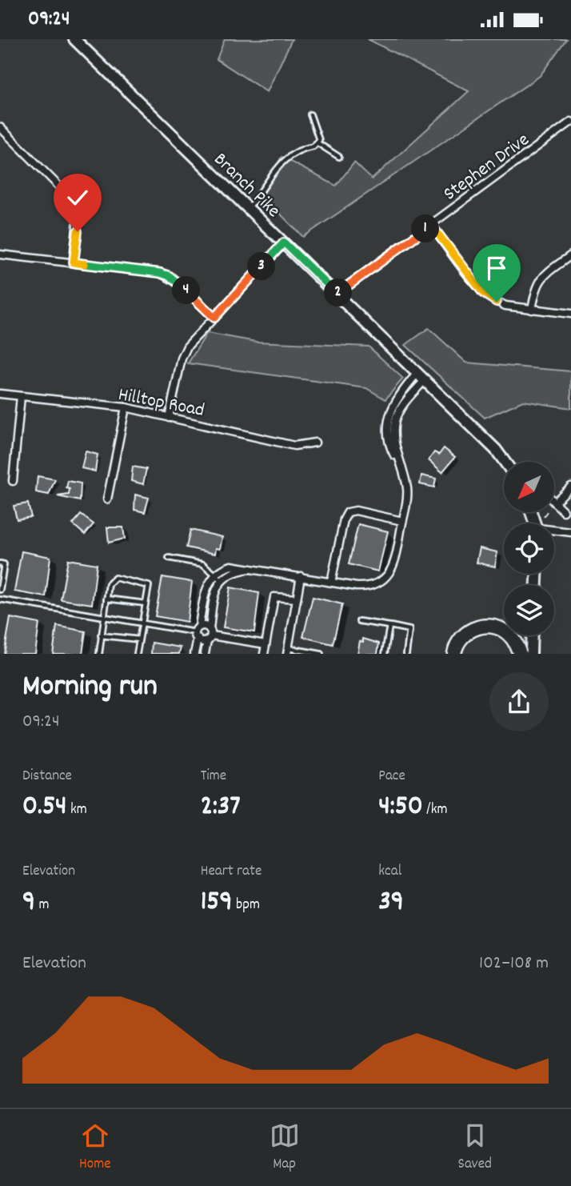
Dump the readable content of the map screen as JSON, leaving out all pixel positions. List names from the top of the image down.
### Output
{
  "streets": {
    "street": ["Stephen Drive", "Branch Pike", "Hilltop Road"]
  },
  "crossings": [
    ["Stephen Drive", "Branch Pike"]
  ],
  "north": "bottom left",
  "page": {
    "status": "09:24",
    "pins": [
      "1",
      "3",
      "4",
      "2"
    ],
    "heading": ["Morning run", "09:24"],
    "stats": [
      ["Distance", "0.54 km"],
      ["Time", "2:37"],
      ["Pace", "4:50 /km"],
      ["Elevation", "9 m"],
      ["Heart rate", "159 bpm"],
      ["kcal", "39"]
    ],
    "chart": ["Elevation", "102–108 m"],
    "tabs": ["Home", "Map", "Saved"]
  }
}
